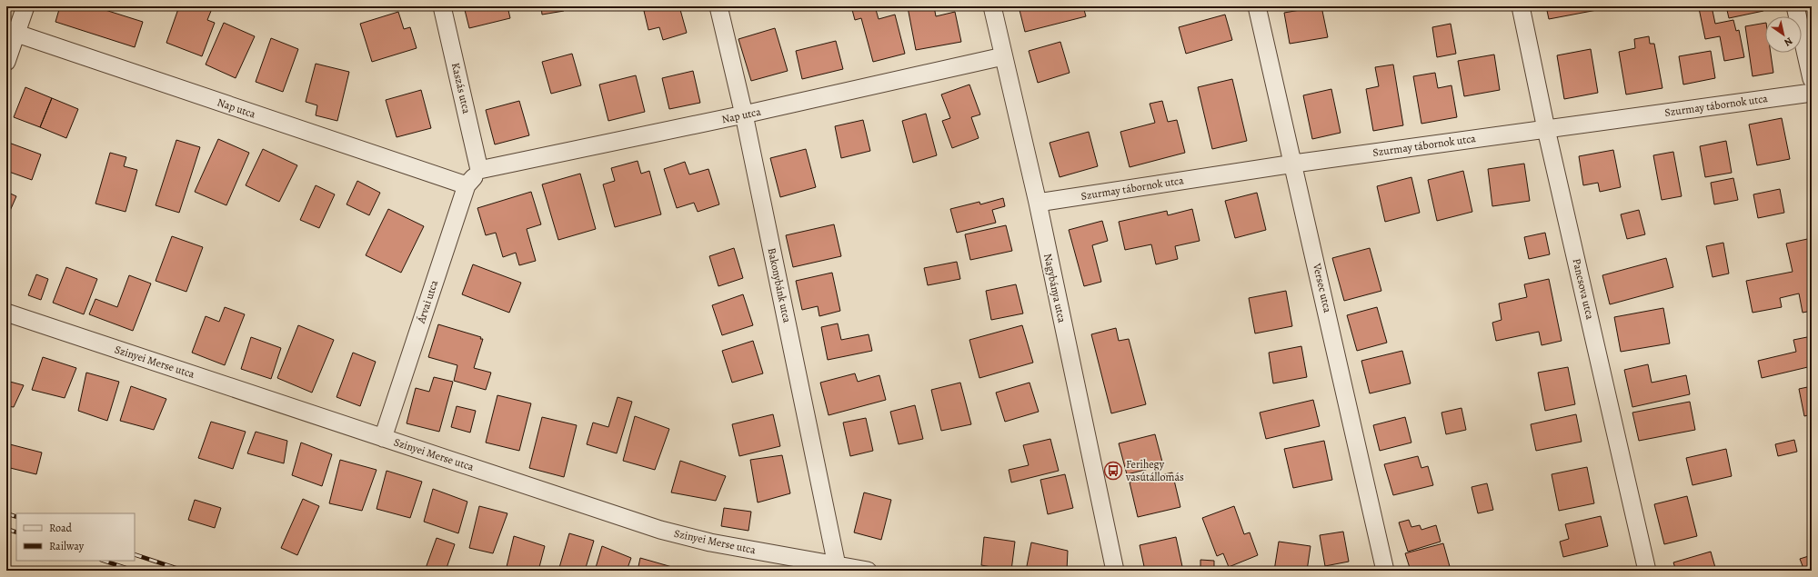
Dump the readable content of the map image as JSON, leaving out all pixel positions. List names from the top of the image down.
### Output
{
  "streets": {
    "street": [
      "Kaszás utca",
      "Szurmay tábornok utca",
      "Nap utca",
      "Bakonybánk utca",
      "Nagybánya utca",
      "Versec utca",
      "Pancsova utca",
      "Árvai utca",
      "Szinyei Merse utca"
    ]
  },
  "crossings": [
    ["Kaszás utca", "Nap utca"],
    ["Kaszás utca", "Árvai utca"],
    ["Szurmay tábornok utca", "Nagybánya utca"],
    ["Szurmay tábornok utca", "Versec utca"],
    ["Szurmay tábornok utca", "Pancsova utca"],
    ["Nap utca", "Bakonybánk utca"],
    ["Nap utca", "Nagybánya utca"],
    ["Nap utca", "Árvai utca"],
    ["Bakonybánk utca", "Szinyei Merse utca"],
    ["Árvai utca", "Szinyei Merse utca"]
  ],
  "places": {
    "bus stop": ["Ferihegy vasútállomás"]
  },
  "legend": ["Road", "Railway"],
  "north": "bottom right"
}
